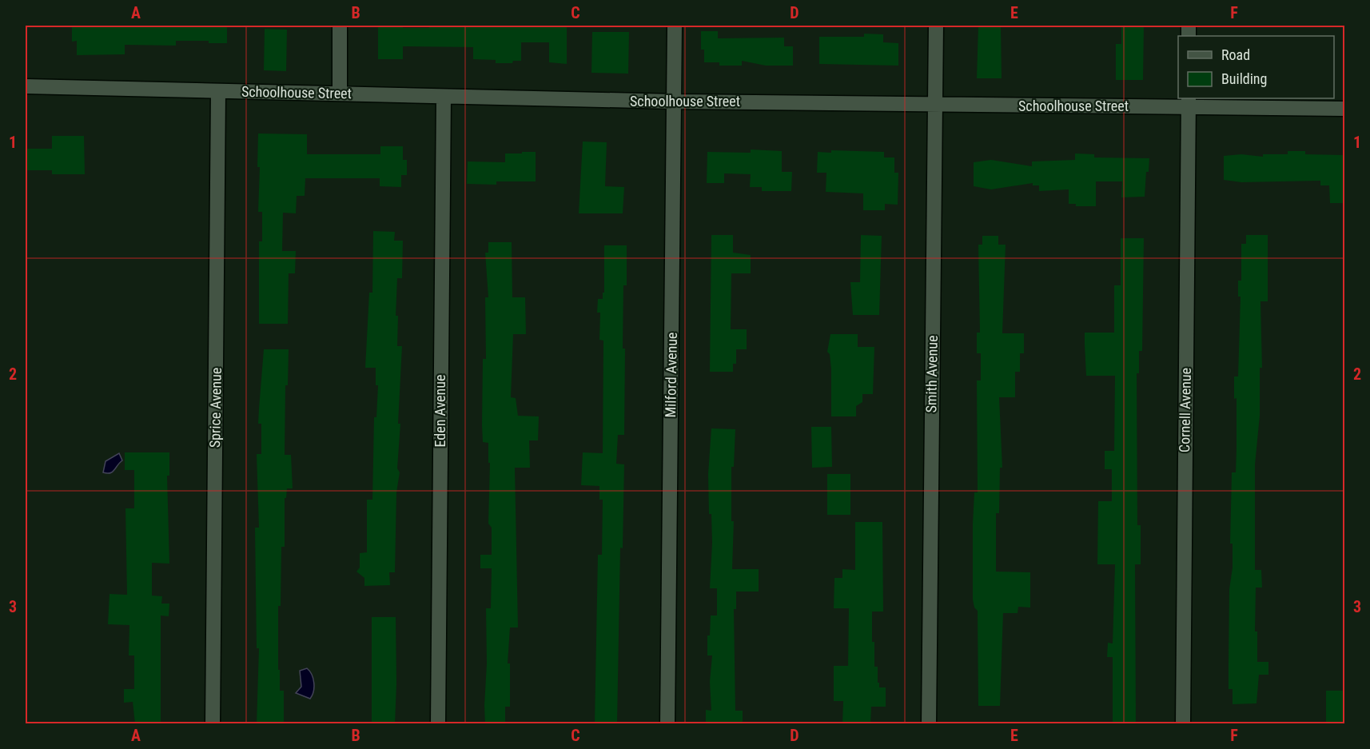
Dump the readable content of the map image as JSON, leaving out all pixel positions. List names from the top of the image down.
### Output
{
  "streets": {
    "street": [
      "Schoolhouse Street",
      "Smith Avenue",
      "Milford Avenue",
      "Sprice Avenue",
      "Cornell Avenue",
      "Eden Avenue"
    ]
  },
  "crossings": [
    ["Schoolhouse Street", "Smith Avenue"],
    ["Schoolhouse Street", "Milford Avenue"],
    ["Schoolhouse Street", "Sprice Avenue"],
    ["Schoolhouse Street", "Cornell Avenue"],
    ["Schoolhouse Street", "Eden Avenue"]
  ],
  "legend": ["Road", "Building"],
  "grid": {
    "columns": [
      "A",
      "B",
      "C",
      "D",
      "E",
      "F"
    ],
    "rows": ["1", "2", "3"]
  }
}
